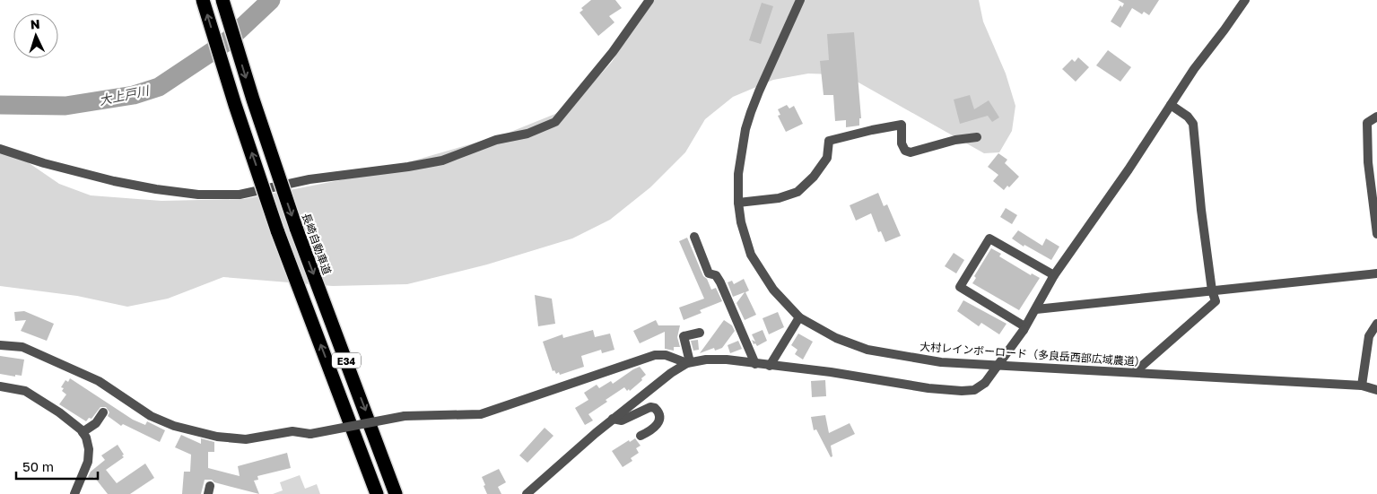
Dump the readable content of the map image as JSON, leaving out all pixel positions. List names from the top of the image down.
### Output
{
  "streets": {
    "highway": ["長崎自動車道", "E34"],
    "street": ["大村レインボーロード（多良岳西部広域農道）"]
  },
  "water": ["大上戸川"],
  "scale_bar": "50 m",
  "north": "top"
}
